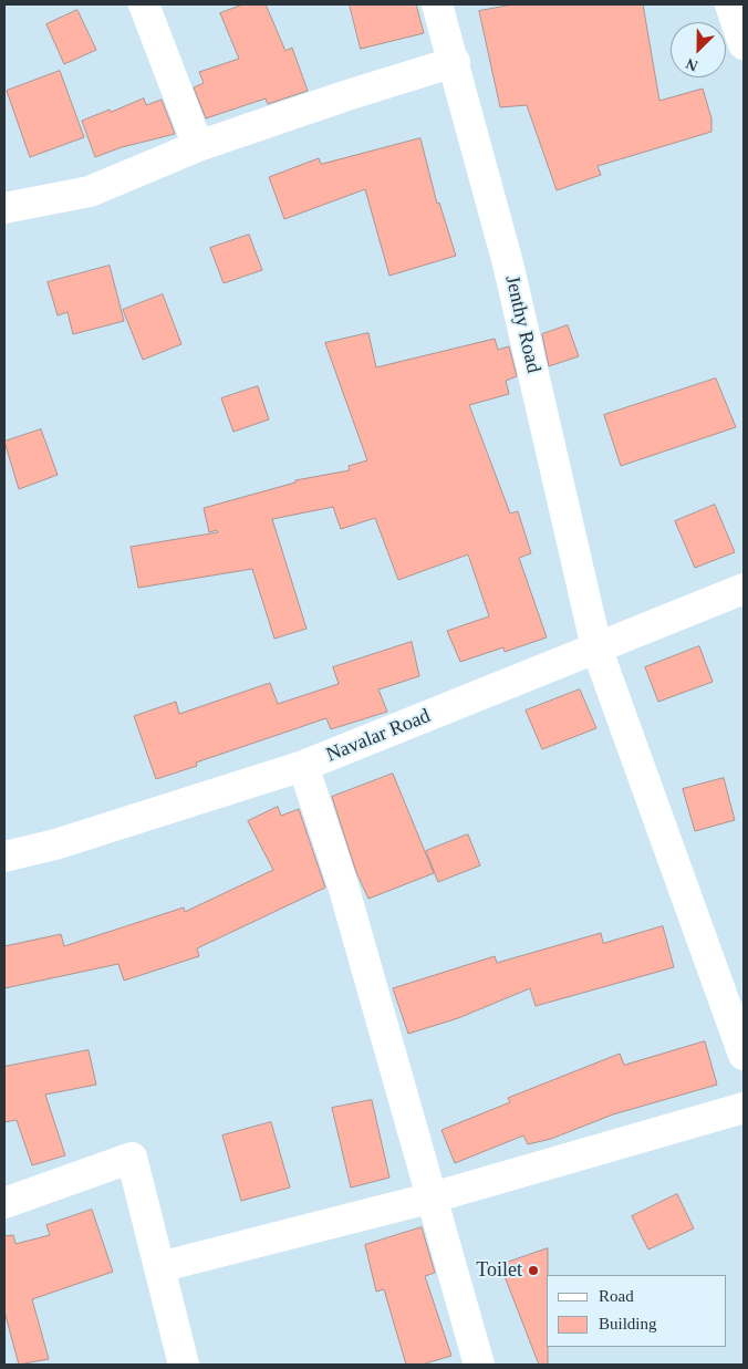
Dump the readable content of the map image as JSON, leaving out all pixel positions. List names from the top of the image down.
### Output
{
  "streets": {
    "street": ["Jenthy Road", "Navalar Road"]
  },
  "crossings": [
    ["Jenthy Road", "Navalar Road"]
  ],
  "places": ["Toilet"],
  "legend": ["Road", "Building"],
  "north": "bottom left"
}
